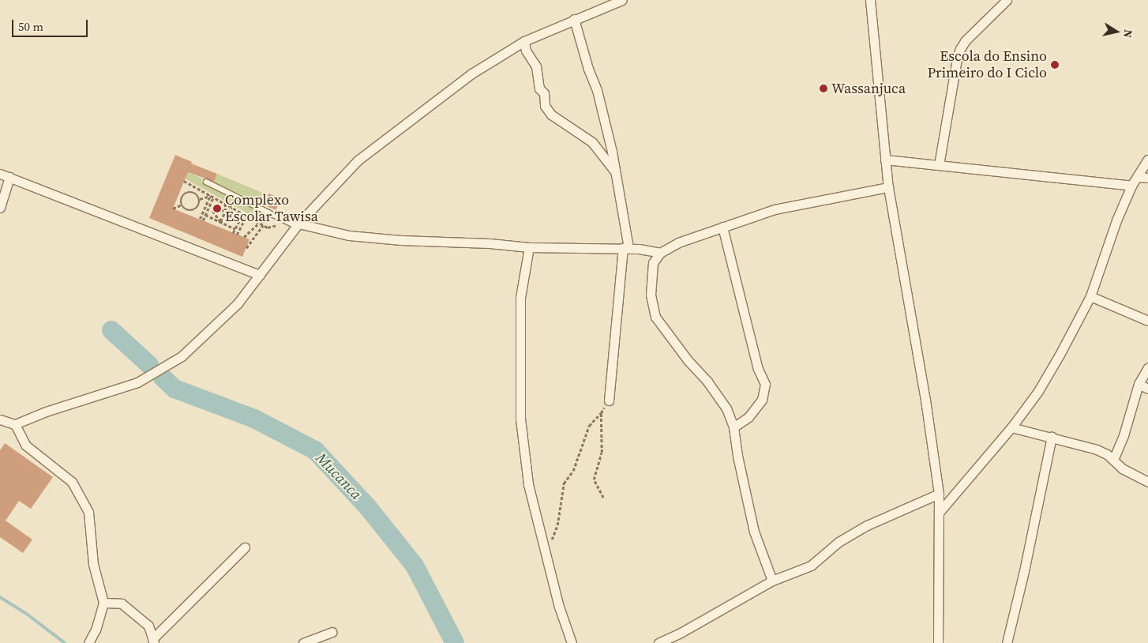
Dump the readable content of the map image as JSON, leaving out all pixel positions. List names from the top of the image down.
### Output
{
  "water": ["Mucanca"],
  "places": ["Escola do Ensino Primeiro do I Ciclo", "Wassanjuca", "Complexo Escolar Tawisa"],
  "scale_bar": "50 m",
  "north": "right"
}
